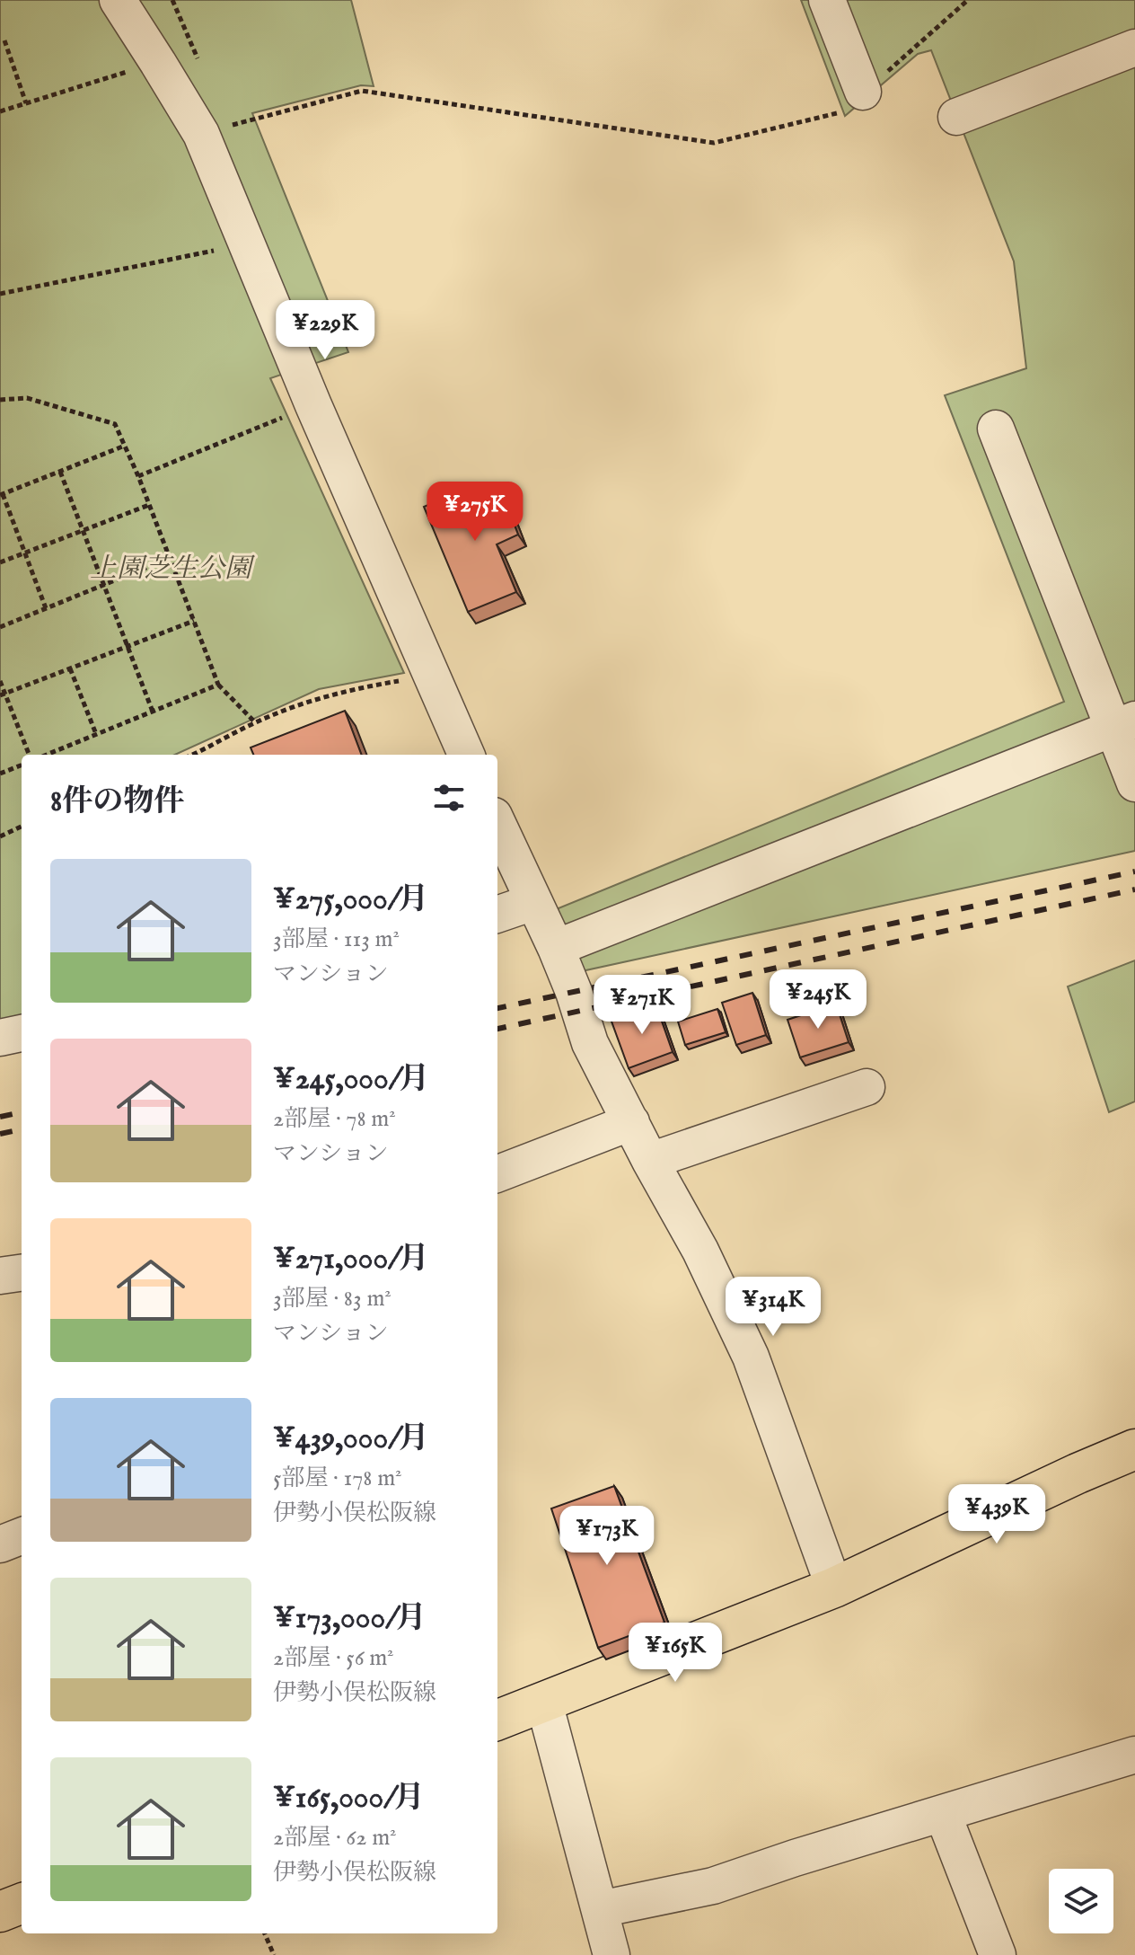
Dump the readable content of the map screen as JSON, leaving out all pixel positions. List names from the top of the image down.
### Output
{
  "parks": ["上園芝生公園"],
  "page": {
    "price": [
      "¥229K",
      "¥275K",
      "¥245K",
      "¥271K",
      "¥314K",
      "¥439K",
      "¥173K",
      "¥165K"
    ],
    "heading": "8件の物件",
    "list": [
      {
        "name": "¥275,000/月",
        "note": "3部屋 · 113 m² · マンション"
      },
      {
        "name": "¥245,000/月",
        "note": "2部屋 · 78 m² · マンション"
      },
      {
        "name": "¥271,000/月",
        "note": "3部屋 · 83 m² · マンション"
      },
      {
        "name": "¥439,000/月",
        "note": "5部屋 · 178 m² · 伊勢小俣松阪線"
      },
      {
        "name": "¥173,000/月",
        "note": "2部屋 · 56 m² · 伊勢小俣松阪線"
      },
      {
        "name": "¥165,000/月",
        "note": "2部屋 · 62 m² · 伊勢小俣松阪線"
      }
    ]
  }
}
